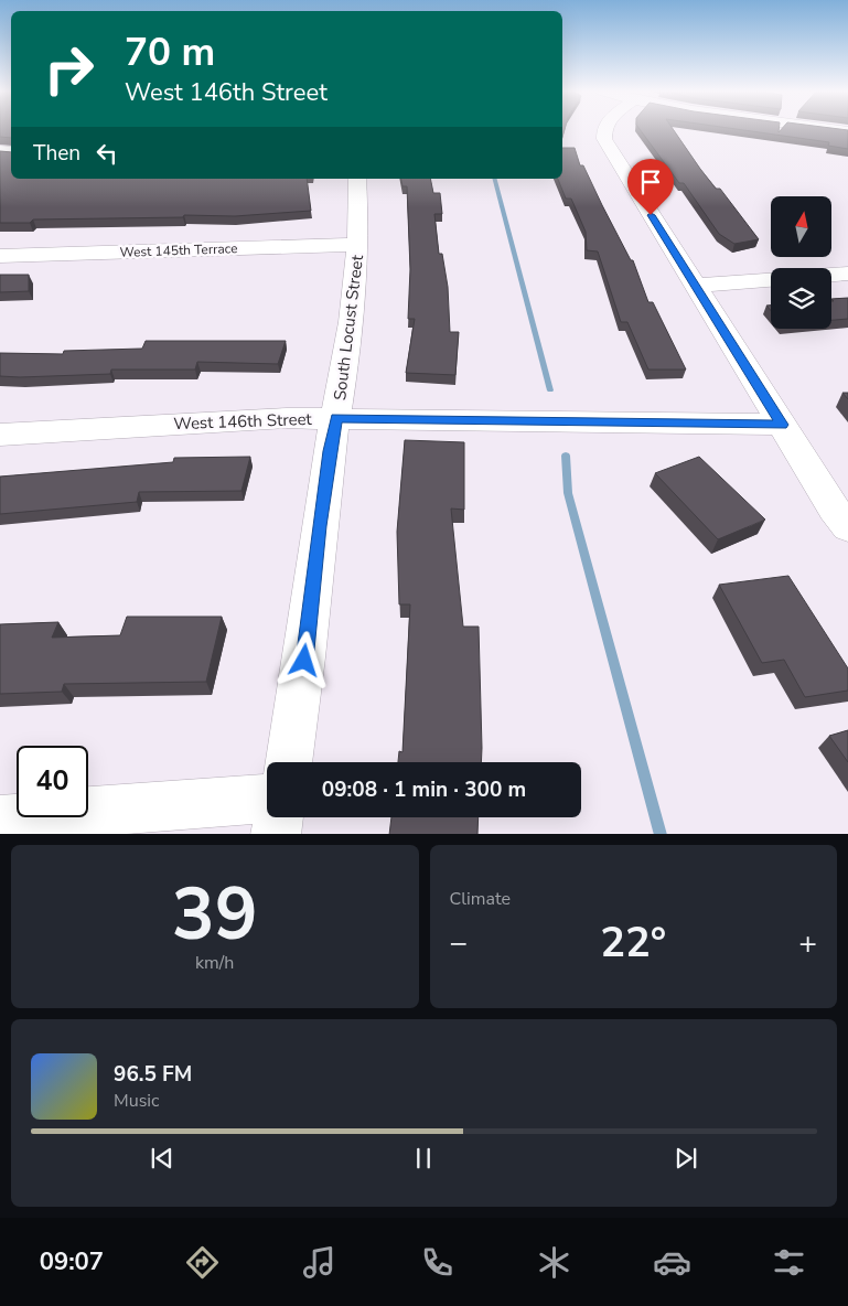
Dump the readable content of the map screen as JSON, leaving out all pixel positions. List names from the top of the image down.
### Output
{
  "streets": {
    "street": ["West 145th Terrace", "South Locust Street", "West 146th Street"]
  },
  "crossings": [
    ["West 145th Terrace", "South Locust Street"],
    ["South Locust Street", "West 146th Street"]
  ],
  "north": "top",
  "page": {
    "turn": ["70 m", "West 146th Street"],
    "then": "Then",
    "limit": "40",
    "trip": "09:08 · 1 min · 300 m",
    "tile": [
      ["39", "km/h"],
      "Climate"
    ],
    "heat": ["−", "22°", "+"],
    "song": ["96.5 FM", "Music"],
    "tabs": "09:07"
  }
}
